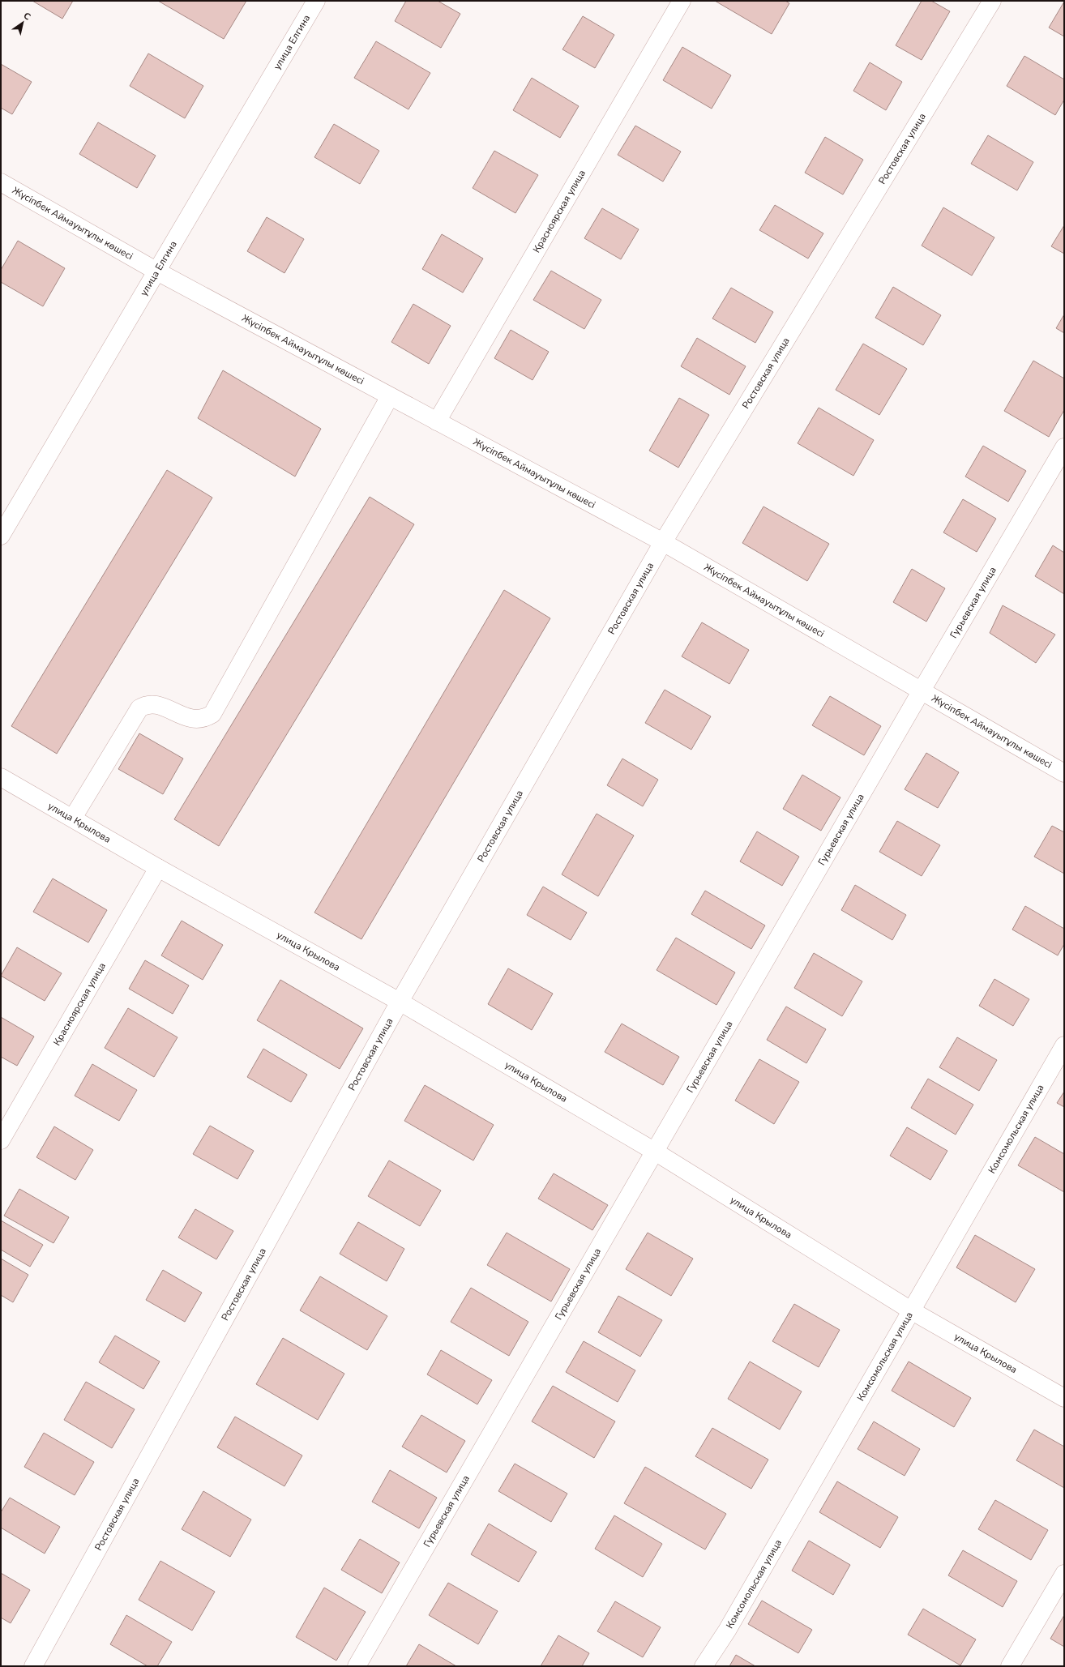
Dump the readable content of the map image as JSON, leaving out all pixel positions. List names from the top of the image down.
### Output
{
  "streets": {
    "street": [
      "улица Елгина",
      "Ростовская улица",
      "Красноярская улица",
      "Жүсіпбек Аймауытұлы көшесі",
      "Гурьевская улица",
      "улица Крылова",
      "Комсомольская улица"
    ]
  },
  "crossings": [
    ["улица Елгина", "Жүсіпбек Аймауытұлы көшесі"],
    ["Ростовская улица", "Жүсіпбек Аймауытұлы көшесі"],
    ["Ростовская улица", "улица Крылова"],
    ["Красноярская улица", "Жүсіпбек Аймауытұлы көшесі"],
    ["Красноярская улица", "улица Крылова"],
    ["Жүсіпбек Аймауытұлы көшесі", "Гурьевская улица"],
    ["Гурьевская улица", "улица Крылова"],
    ["улица Крылова", "Комсомольская улица"]
  ],
  "north": "top right"
}
